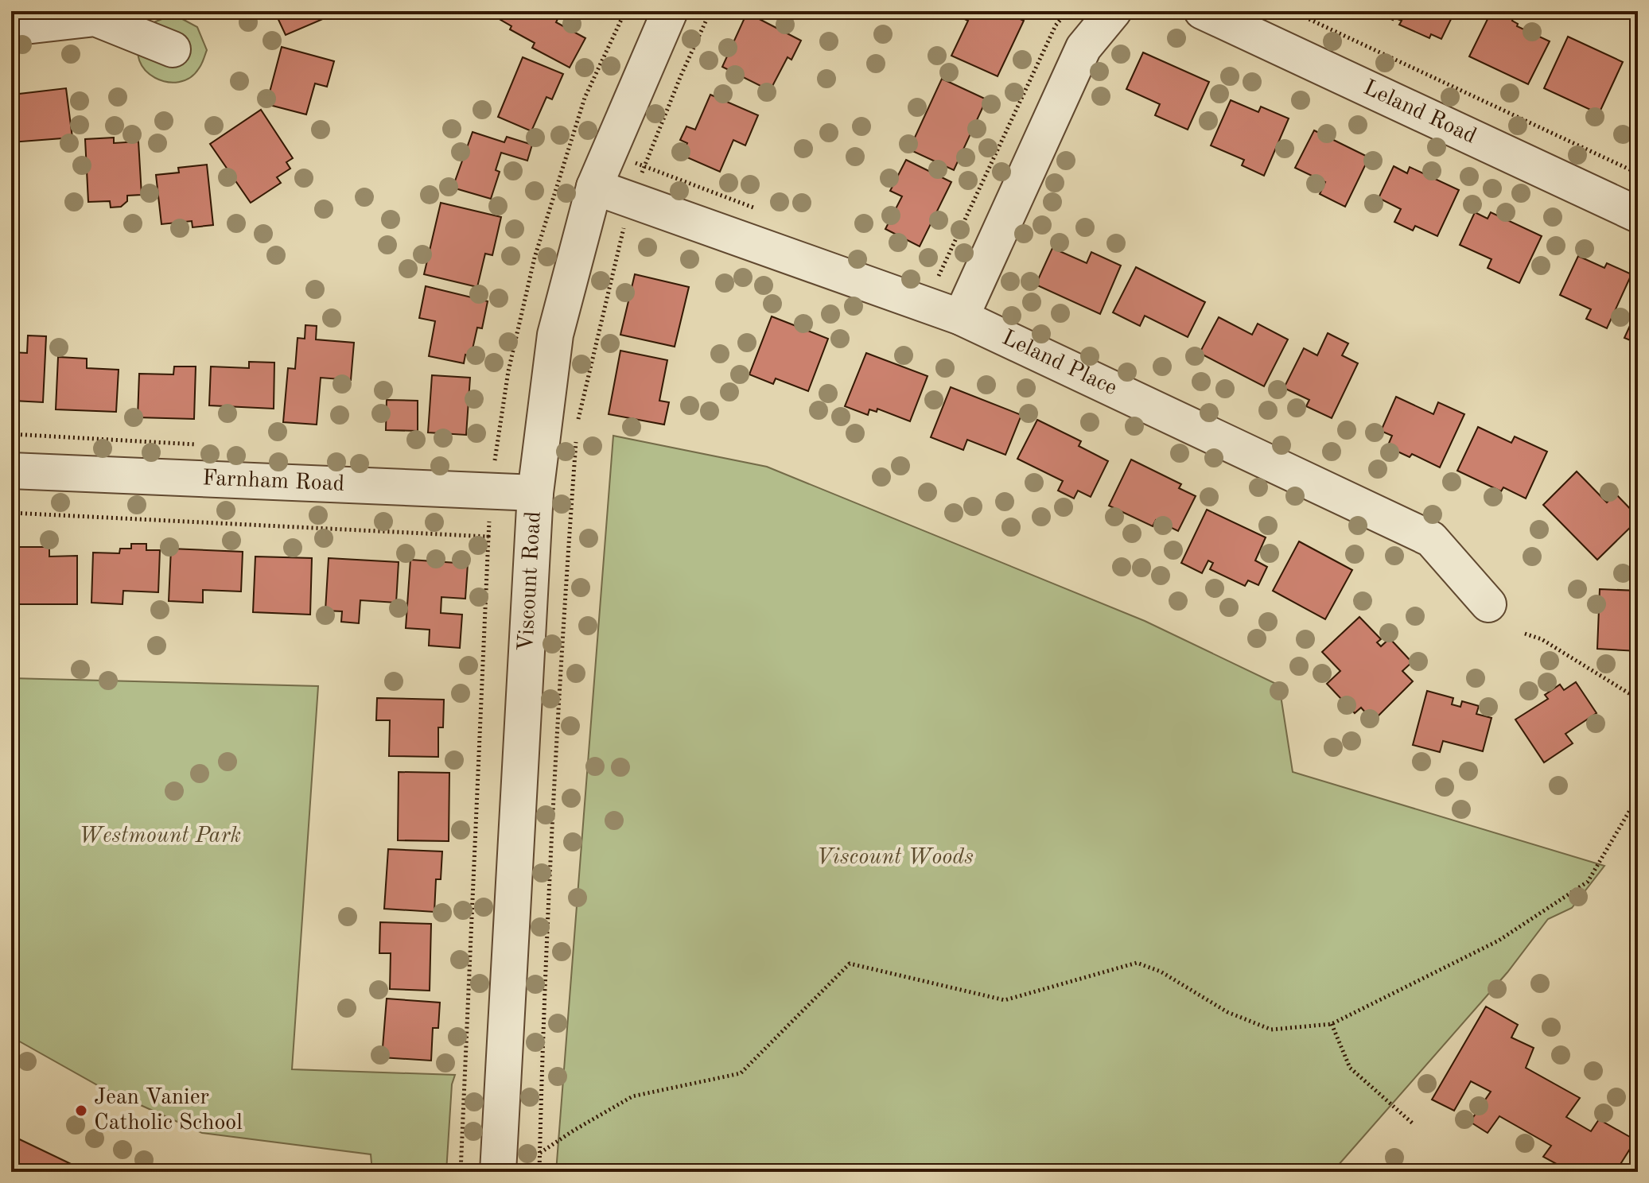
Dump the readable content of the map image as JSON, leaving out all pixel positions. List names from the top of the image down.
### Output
{
  "streets": {
    "street": [
      "Leland Road",
      "Leland Place",
      "Farnham Road",
      "Viscount Road"
    ]
  },
  "crossings": [
    ["Leland Place", "Viscount Road"],
    ["Farnham Road", "Viscount Road"]
  ],
  "parks": ["Westmount Park", "Viscount Woods"],
  "places": ["Jean Vanier Catholic School"]
}
